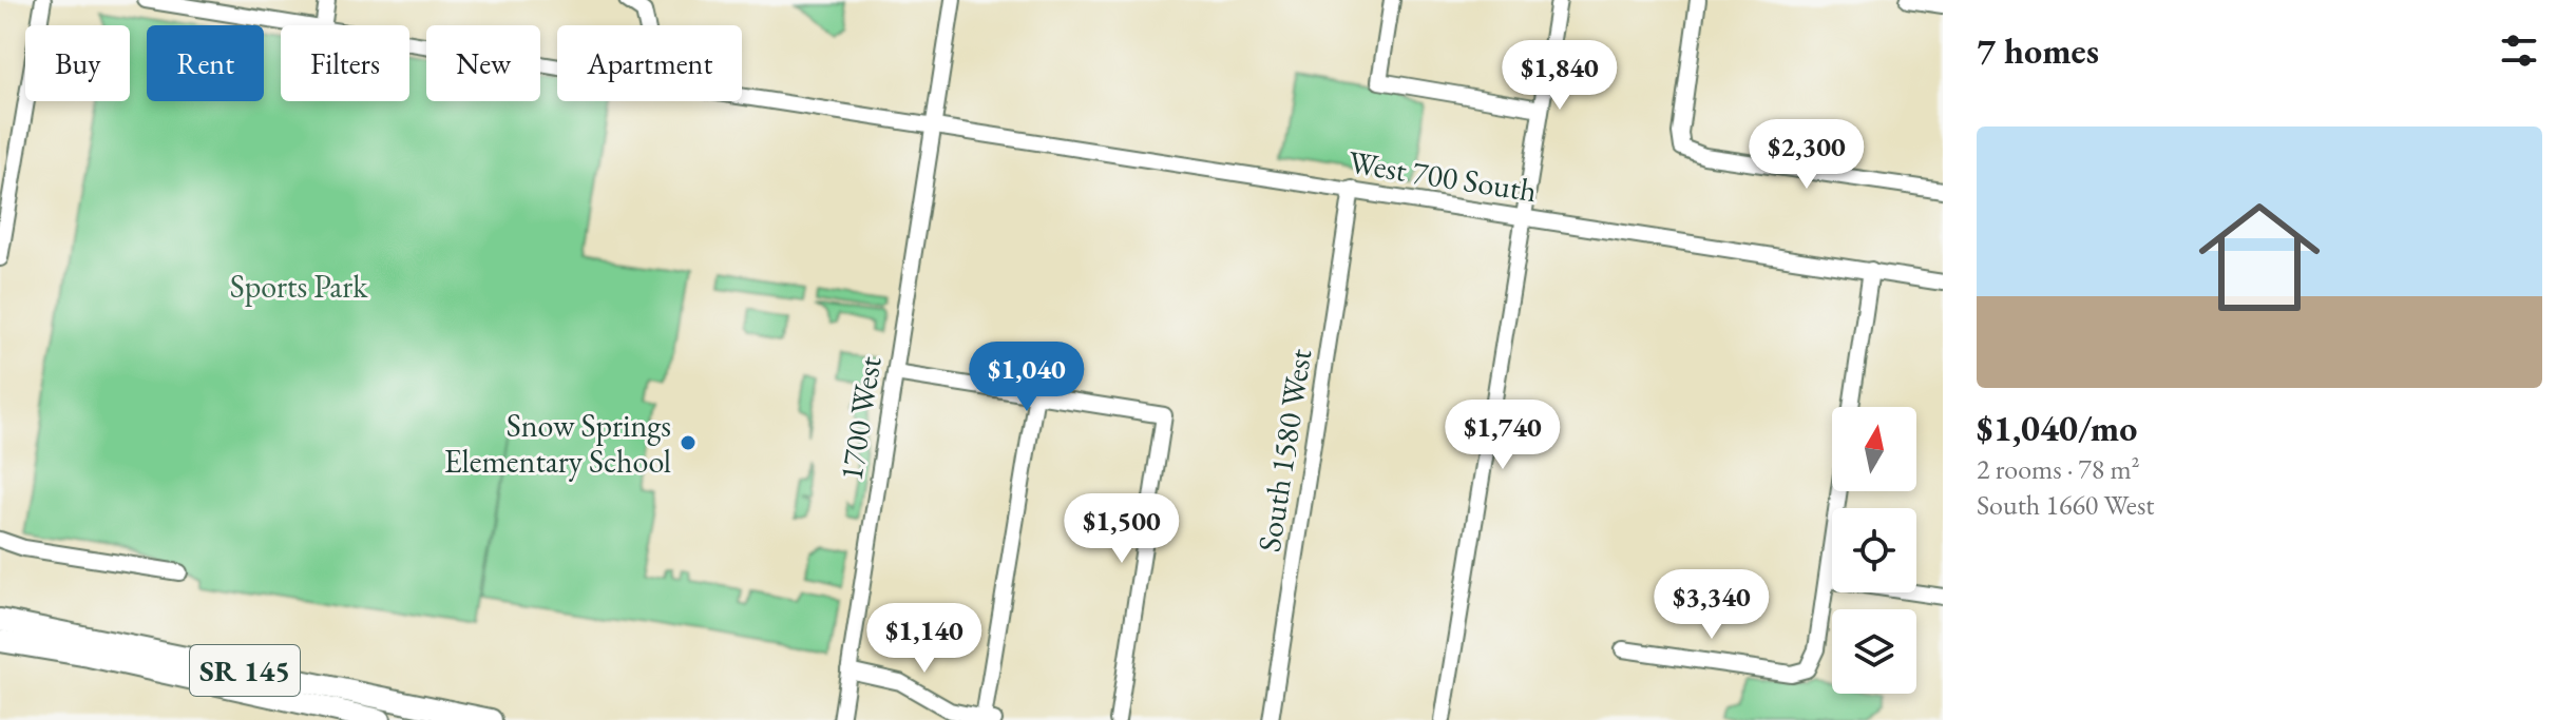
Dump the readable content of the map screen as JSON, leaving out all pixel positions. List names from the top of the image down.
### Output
{
  "streets": {
    "highway": ["SR 145"],
    "street": ["West 700 South", "1700 West", "South 1580 West"]
  },
  "crossings": [
    ["West 700 South", "1700 West"],
    ["West 700 South", "South 1580 West"]
  ],
  "parks": ["Sports Park"],
  "places": ["Snow Springs Elementary School"],
  "north": "top",
  "page": {
    "heading": "7 homes",
    "chip": [
      "Buy",
      "Rent",
      "Filters",
      "New",
      "Apartment"
    ],
    "price": [
      "$1,840",
      "$2,300",
      "$1,040",
      "$1,740",
      "$1,500",
      "$3,340",
      "$1,140"
    ],
    "list": [
      {
        "name": "$1,040/mo",
        "note": "2 rooms · 78 m² · South 1660 West"
      }
    ]
  }
}
